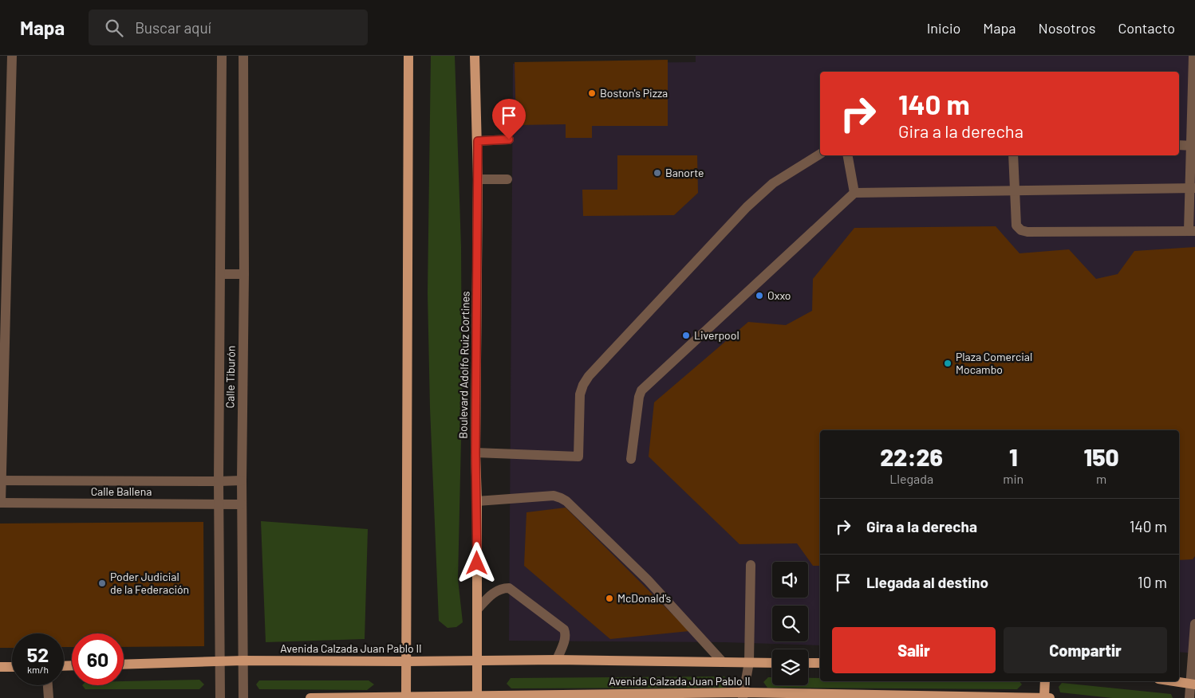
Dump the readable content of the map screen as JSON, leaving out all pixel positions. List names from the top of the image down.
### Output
{
  "streets": {
    "main road": ["Boulevard Adolfo Ruiz Cortines", "Avenida Calzada Juan Pablo II"],
    "street": ["Calle Tiburón", "Calle Ballena"]
  },
  "crossings": [
    ["Boulevard Adolfo Ruiz Cortines", "Avenida Calzada Juan Pablo II"],
    ["Calle Tiburón", "Calle Ballena"],
    ["Calle Tiburón", "Avenida Calzada Juan Pablo II"]
  ],
  "places": [
    "Boston's Pizza",
    "Banorte",
    "Oxxo",
    "Liverpool",
    "Plaza Comercial Mocambo",
    "Poder Judicial de la Federación",
    "McDonald's"
  ],
  "page": {
    "header": "Mapa",
    "search": "Buscar aquí",
    "nav": [
      "Inicio",
      "Mapa",
      "Nosotros",
      "Contacto"
    ],
    "turn": ["140 m", "Gira a la derecha"],
    "eta": [
      "22:26",
      "Llegada",
      "1",
      "min",
      "150",
      "m"
    ],
    "list": [
      {
        "name": "Gira a la derecha",
        "value": "140 m"
      },
      {
        "name": "Llegada al destino",
        "value": "10 m"
      }
    ],
    "buttons": ["Salir", "Compartir"],
    "speed": "52 km/h",
    "limit": "60"
  }
}
